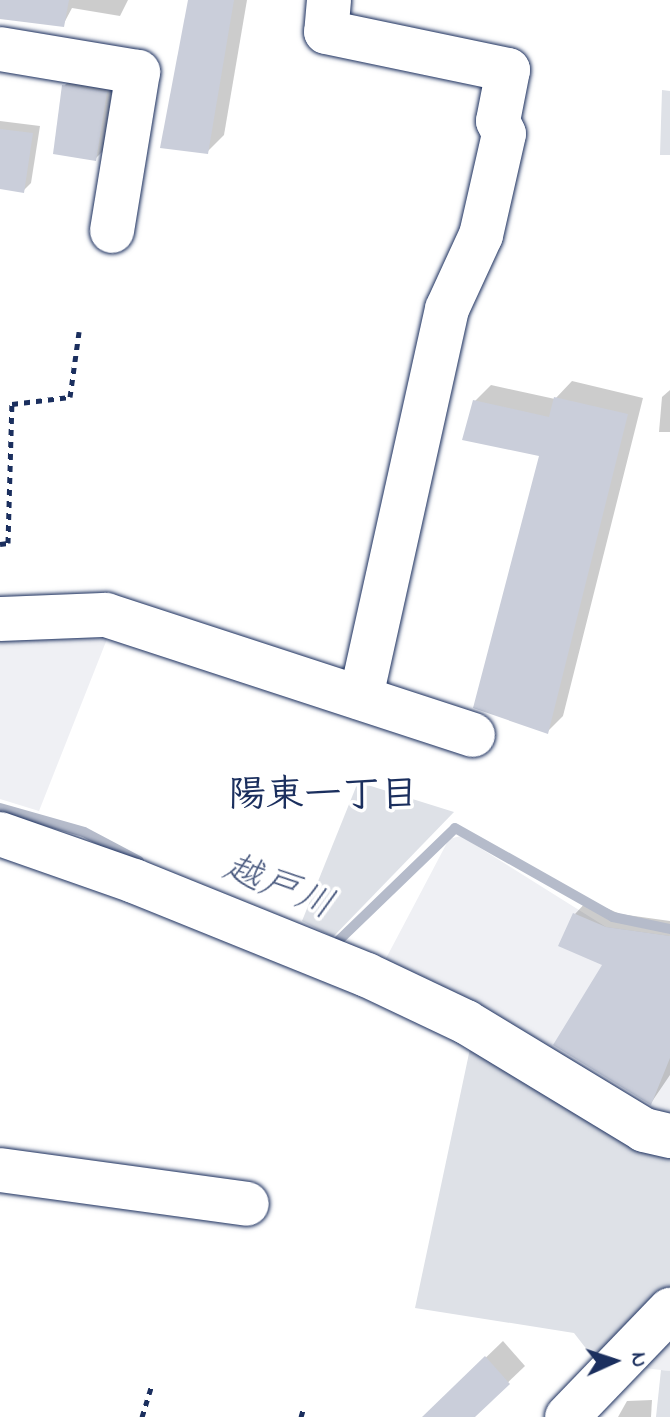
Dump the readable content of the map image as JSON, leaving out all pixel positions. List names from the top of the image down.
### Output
{
  "districts": ["陽東一丁目"],
  "water": ["越戸川"],
  "north": "right"
}
